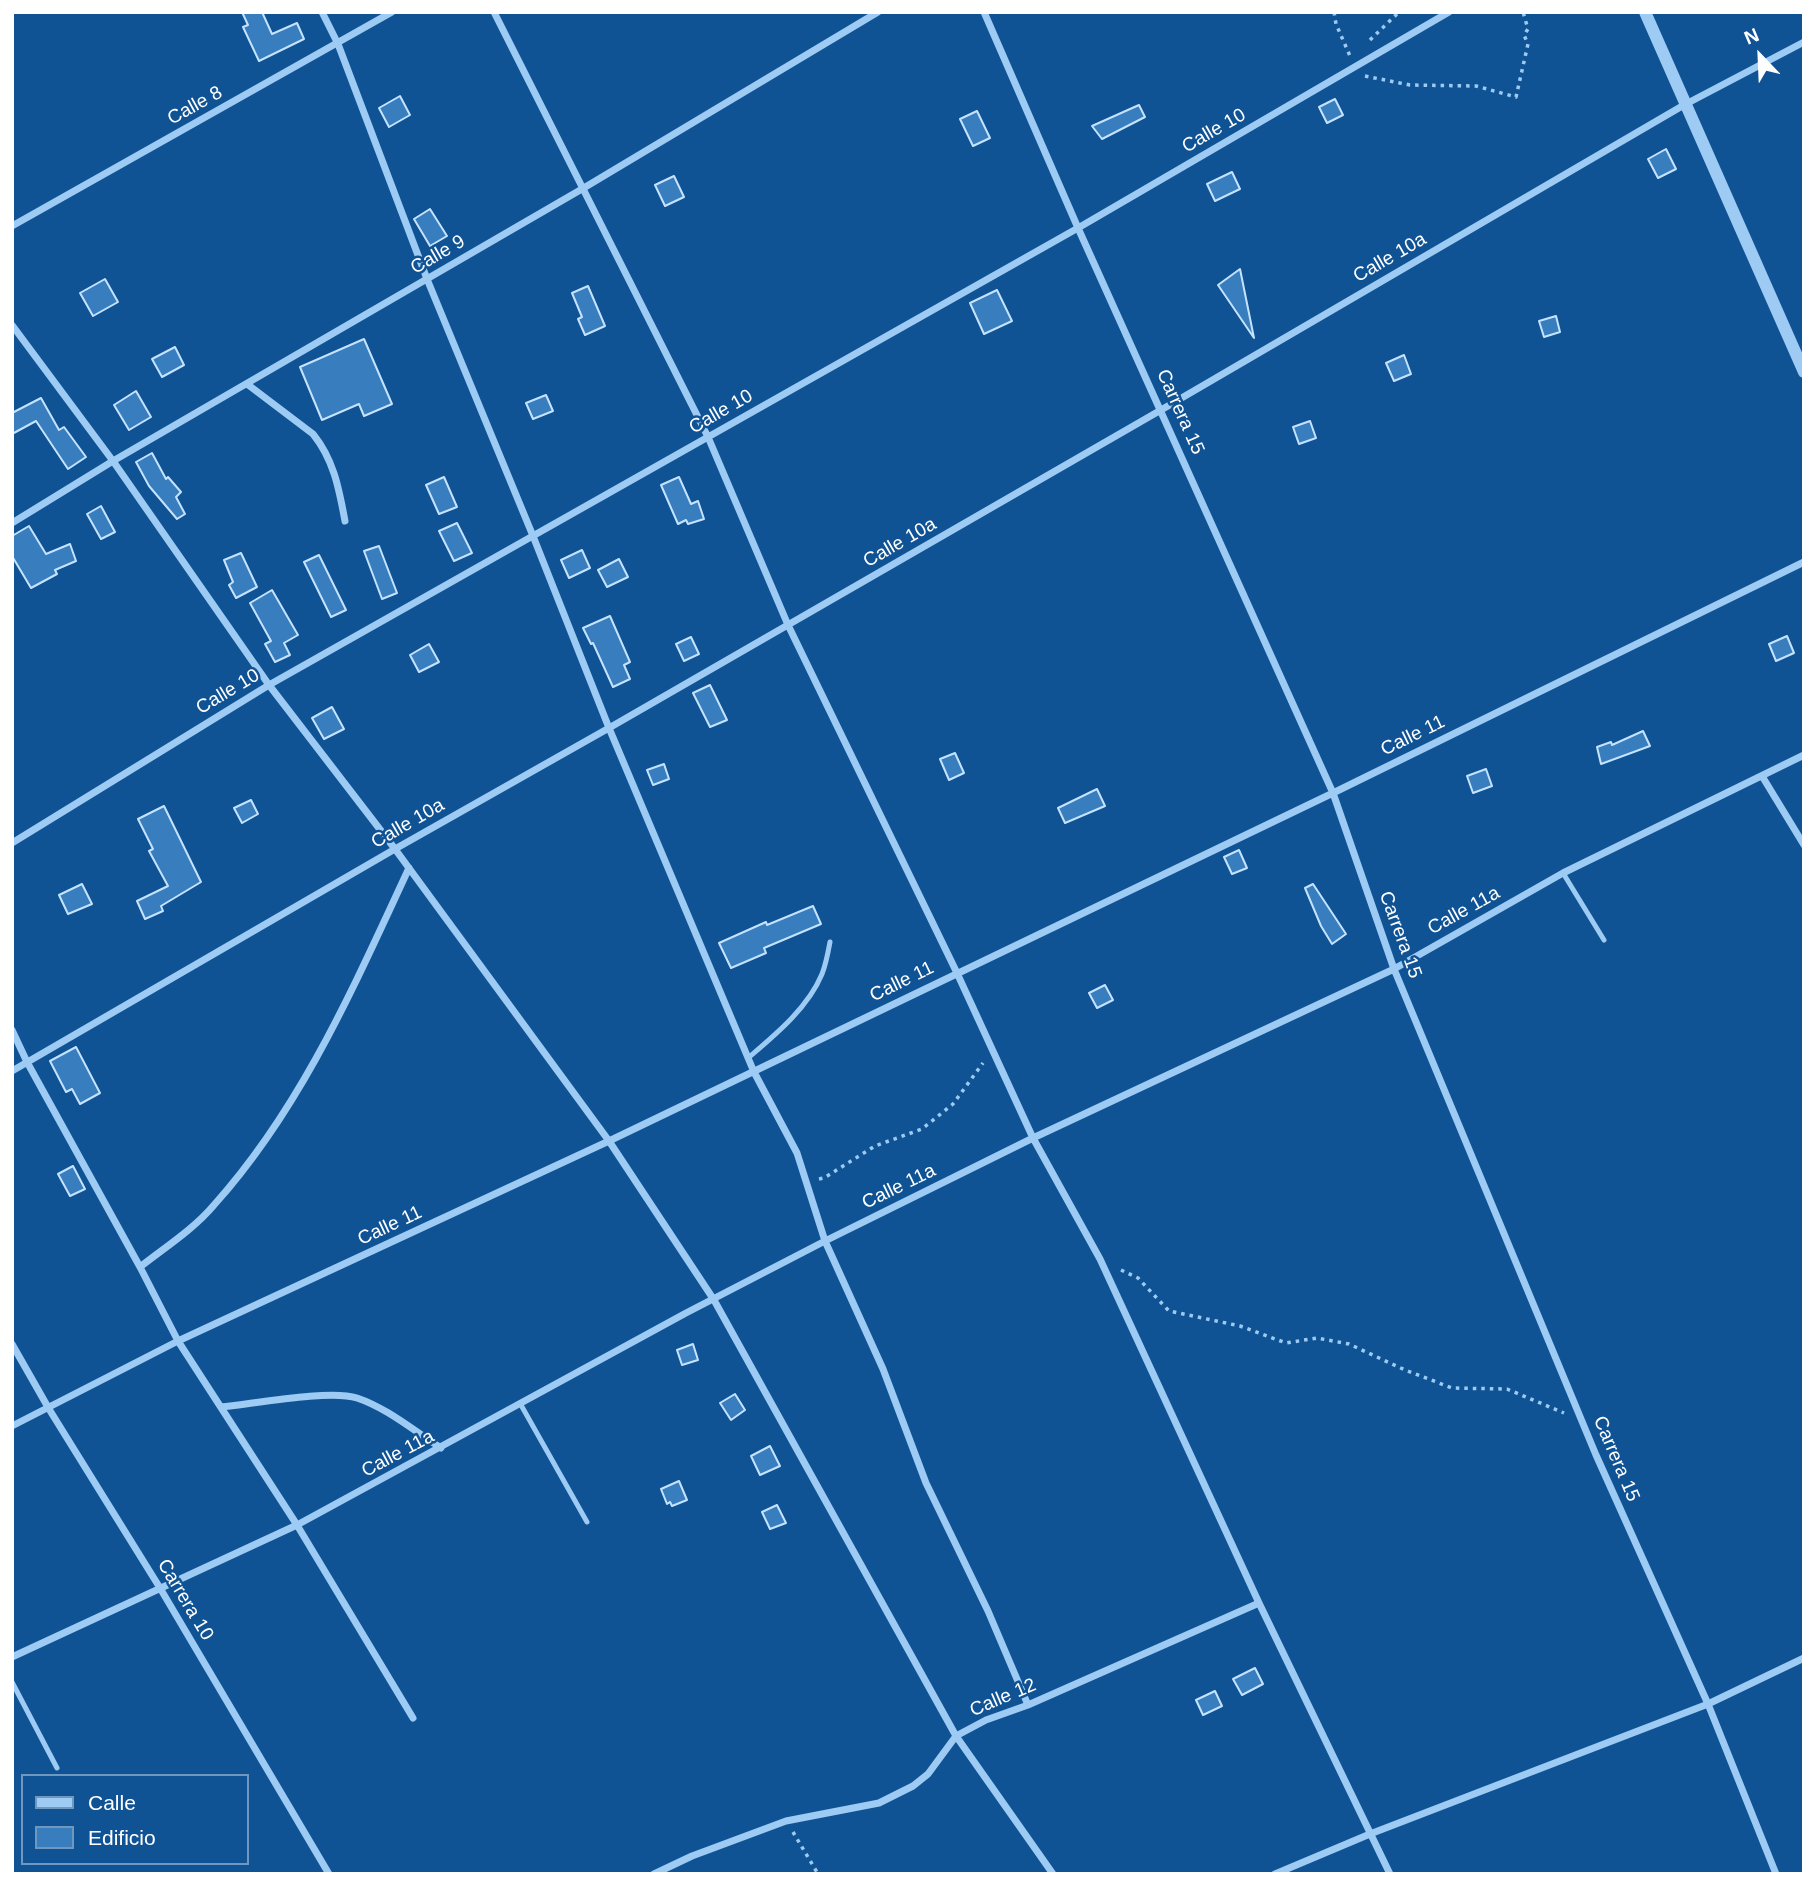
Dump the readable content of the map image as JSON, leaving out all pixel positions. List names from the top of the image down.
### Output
{
  "streets": {
    "street": [
      "Calle 8",
      "Calle 10",
      "Calle 9",
      "Calle 10a",
      "Carrera 15",
      "Calle 11",
      "Calle 11a",
      "Carrera 10",
      "Calle 12"
    ]
  },
  "crossings": [
    ["Calle 10", "Carrera 15"],
    ["Calle 10a", "Carrera 15"],
    ["Carrera 15", "Calle 11"],
    ["Carrera 15", "Calle 11a"],
    ["Calle 11", "Carrera 10"],
    ["Calle 11a", "Carrera 10"]
  ],
  "legend": ["Calle", "Edificio"],
  "north": "top left"
}
